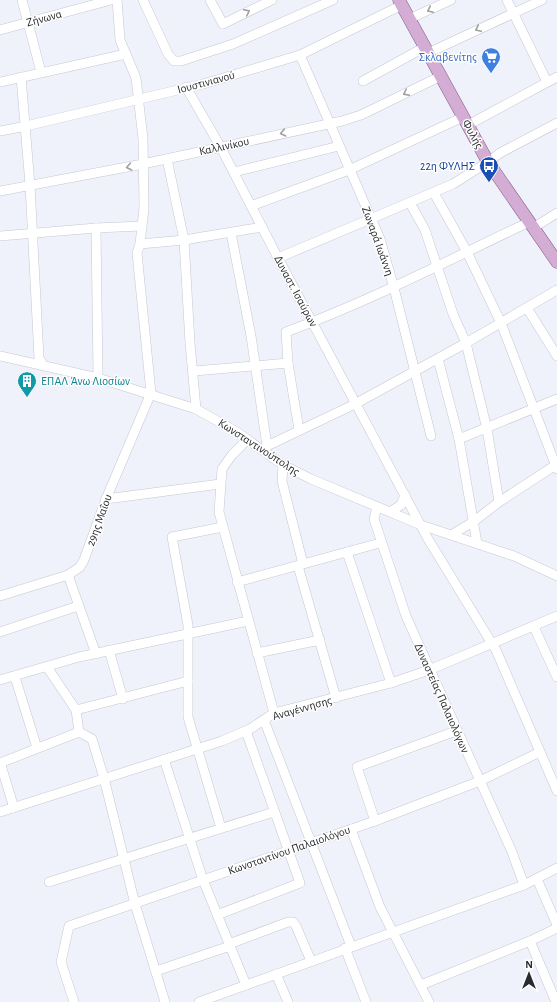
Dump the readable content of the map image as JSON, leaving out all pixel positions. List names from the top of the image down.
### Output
{
  "streets": {
    "main road": ["Φυλής"],
    "street": [
      "Ζήνωνα",
      "Ιουστινιανού",
      "Καλλινίκου",
      "Ζωναρά Ιωάννη",
      "Δυναστ. Ισαύρων",
      "Κωνσταντινούπολης",
      "29ης Μαΐου",
      "Δυναστείας Παλαιολόγων",
      "Αναγέννησης",
      "Κωνσταντίνου Παλαιολόγου"
    ]
  },
  "crossings": [
    ["Ιουστινιανού", "Φυλής"],
    ["Ιουστινιανού", "Ζωναρά Ιωάννη"],
    ["Ιουστινιανού", "Δυναστ. Ισαύρων"],
    ["Φυλής", "Καλλινίκου"],
    ["Καλλινίκου", "Ζωναρά Ιωάννη"],
    ["Καλλινίκου", "Δυναστ. Ισαύρων"],
    ["Δυναστ. Ισαύρων", "Κωνσταντινούπολης"],
    ["Δυναστ. Ισαύρων", "Αναγέννησης"],
    ["Δυναστ. Ισαύρων", "Κωνσταντίνου Παλαιολόγου"],
    ["Κωνσταντινούπολης", "29ης Μαΐου"],
    ["Κωνσταντινούπολης", "Δυναστείας Παλαιολόγων"],
    ["Δυναστείας Παλαιολόγων", "Αναγέννησης"],
    ["Δυναστείας Παλαιολόγων", "Κωνσταντίνου Παλαιολόγου"]
  ],
  "places": {
    "supermarket": ["Σκλαβενίτης"],
    "bus stop": ["22η ΦΥΛΗΣ"],
    "building": ["ΕΠΑΛ Άνω Λιοσίων"]
  },
  "north": "top"
}
